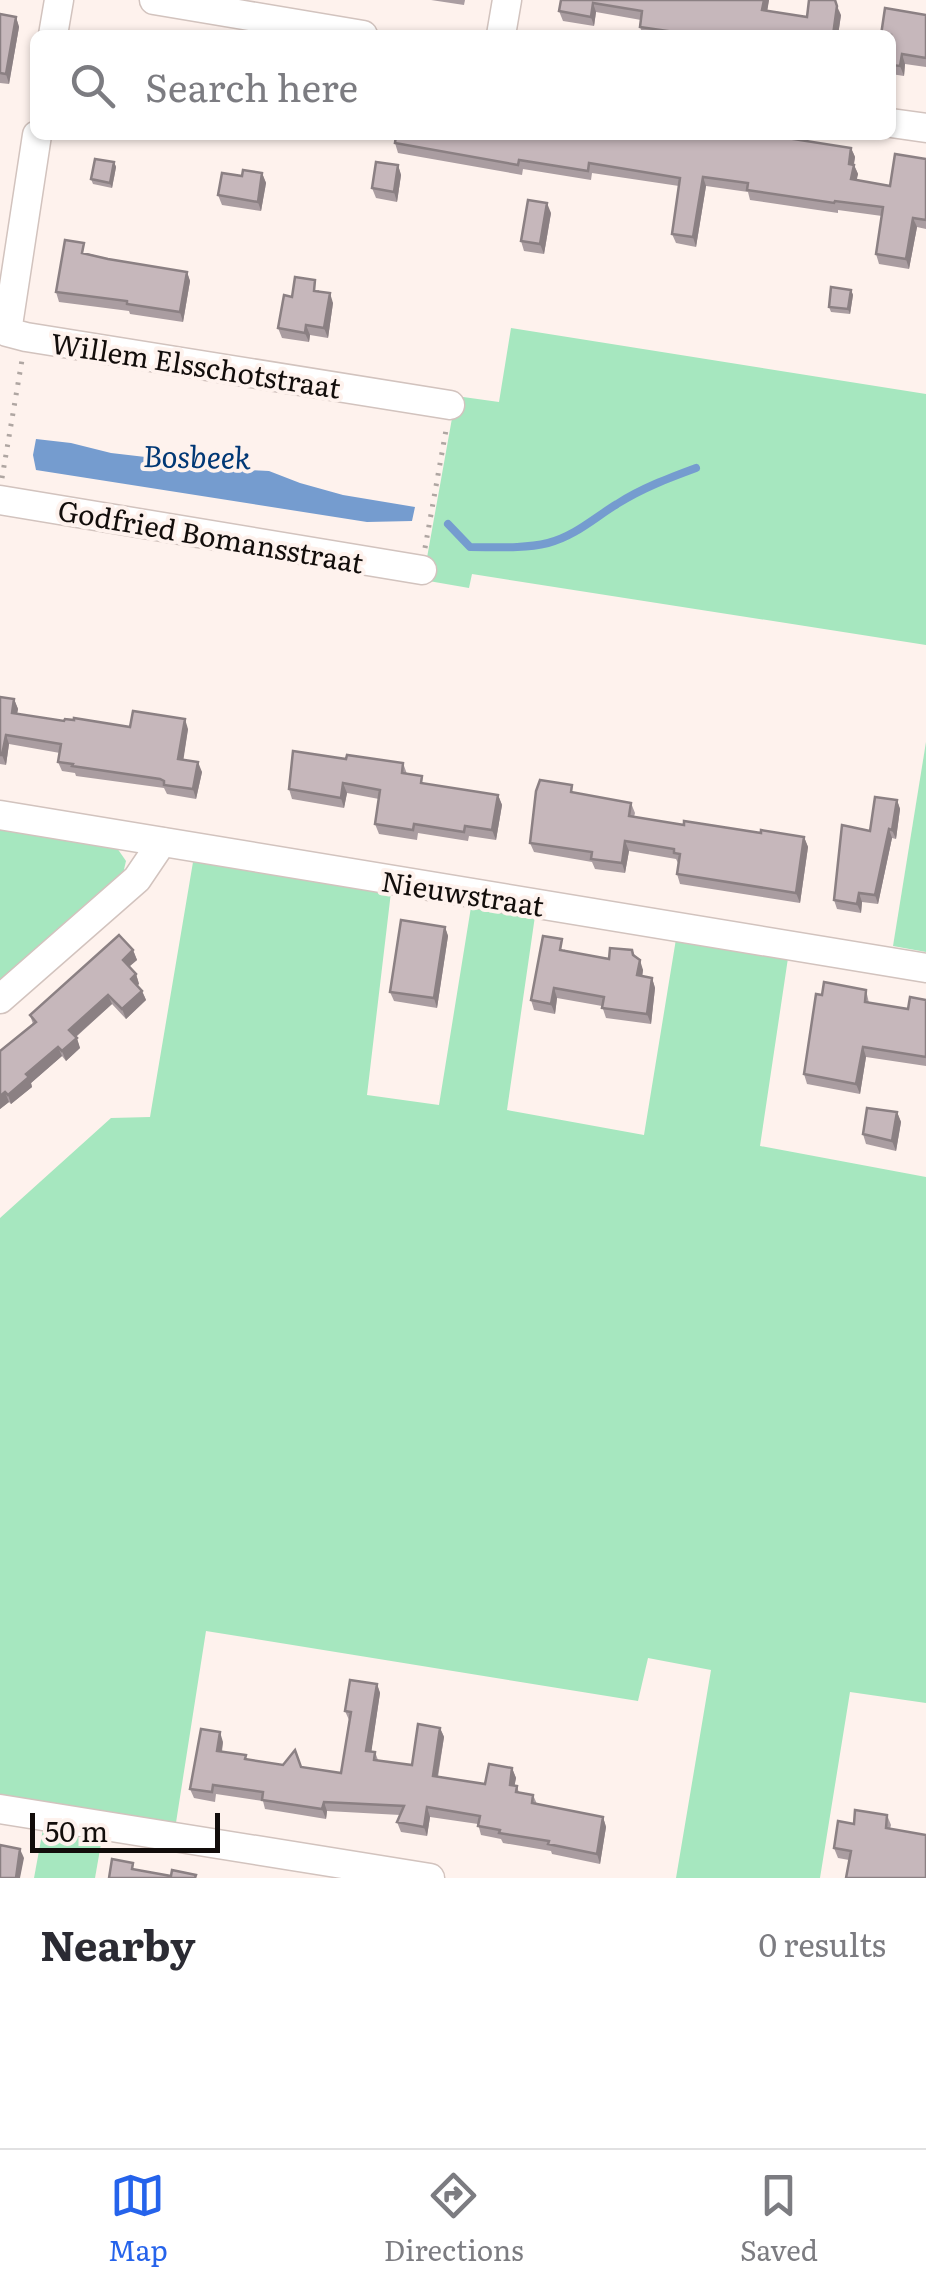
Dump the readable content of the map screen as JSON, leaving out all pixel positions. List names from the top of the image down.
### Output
{
  "streets": {
    "street": ["Willem Elsschotstraat", "Godfried Bomansstraat", "Nieuwstraat"]
  },
  "water": ["Bosbeek"],
  "scale_bar": "50 m",
  "page": {
    "search": "Search here",
    "scale": "50 m",
    "heading": ["Nearby", "0 results"],
    "nav": ["Map", "Directions", "Saved"]
  }
}
